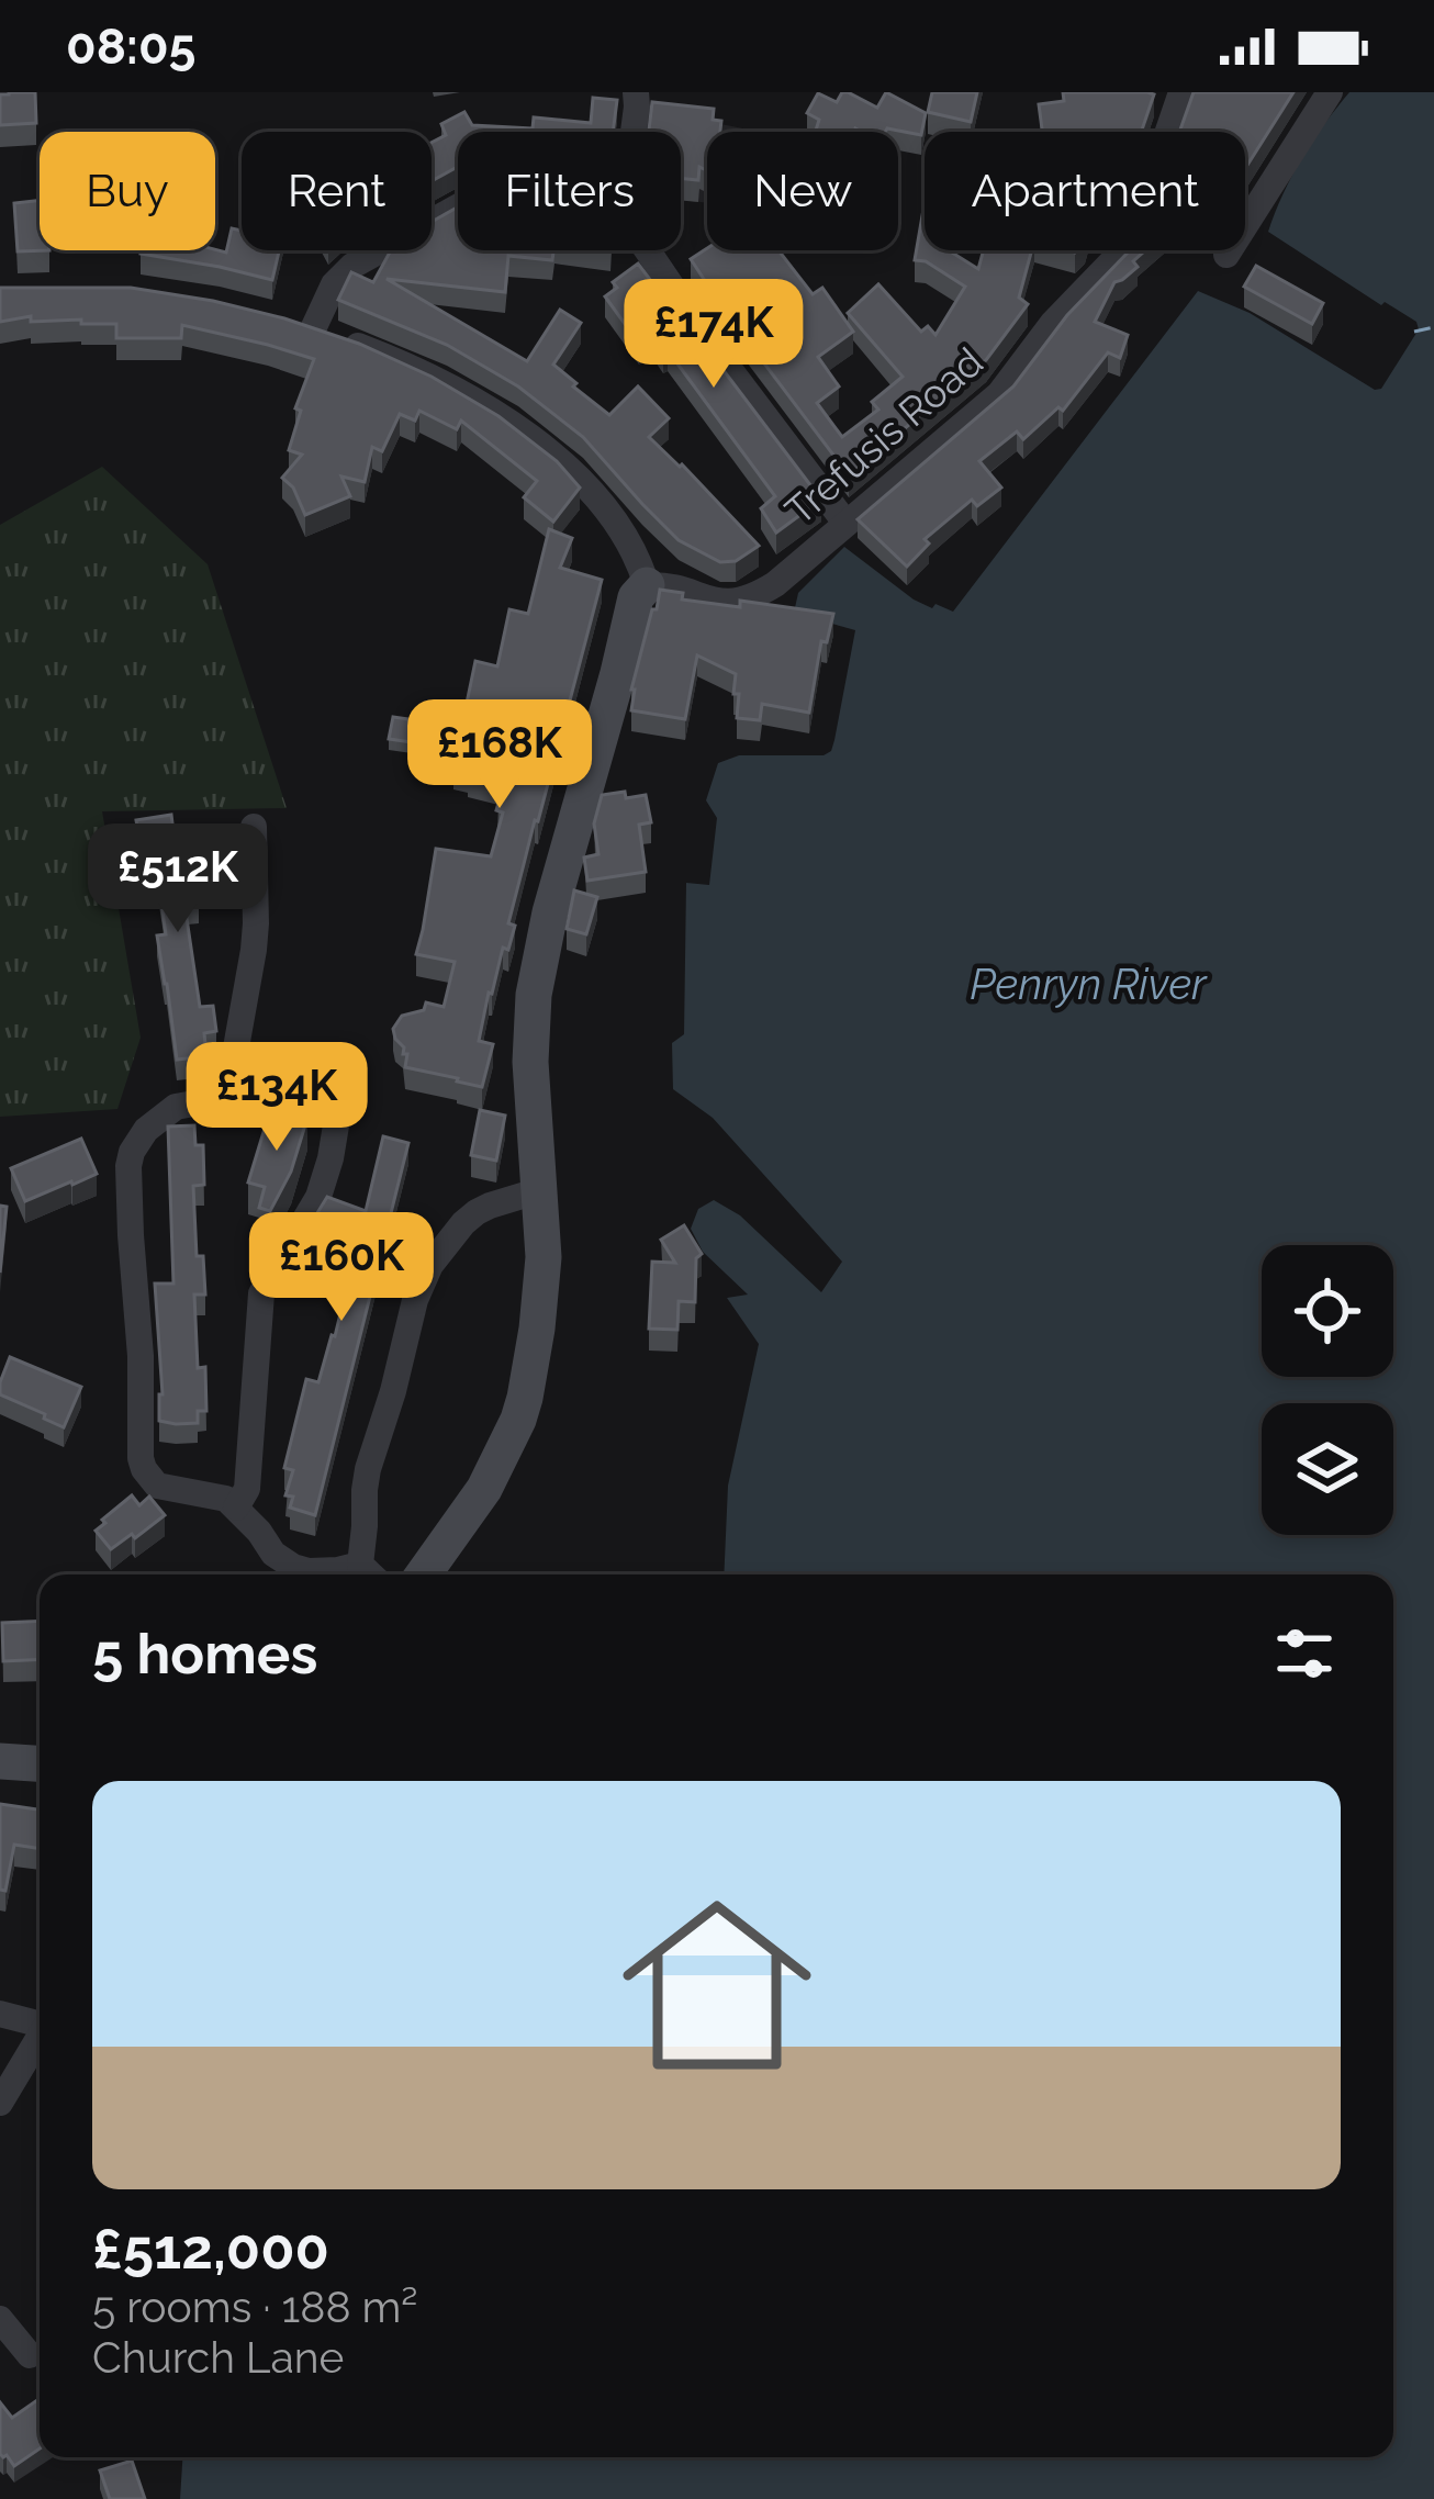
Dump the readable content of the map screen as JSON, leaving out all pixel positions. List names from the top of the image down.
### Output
{
  "streets": {
    "street": ["Trefusis Road"]
  },
  "water": ["Penryn River"],
  "page": {
    "status": "08:05",
    "chip": [
      "Buy",
      "Rent",
      "Filters",
      "New",
      "Apartment"
    ],
    "price": [
      "£174K",
      "£168K",
      "£512K",
      "£134K",
      "£160K"
    ],
    "heading": "5 homes",
    "list": [
      {
        "name": "£512,000",
        "note": "5 rooms · 188 m² · Church Lane"
      }
    ]
  }
}
